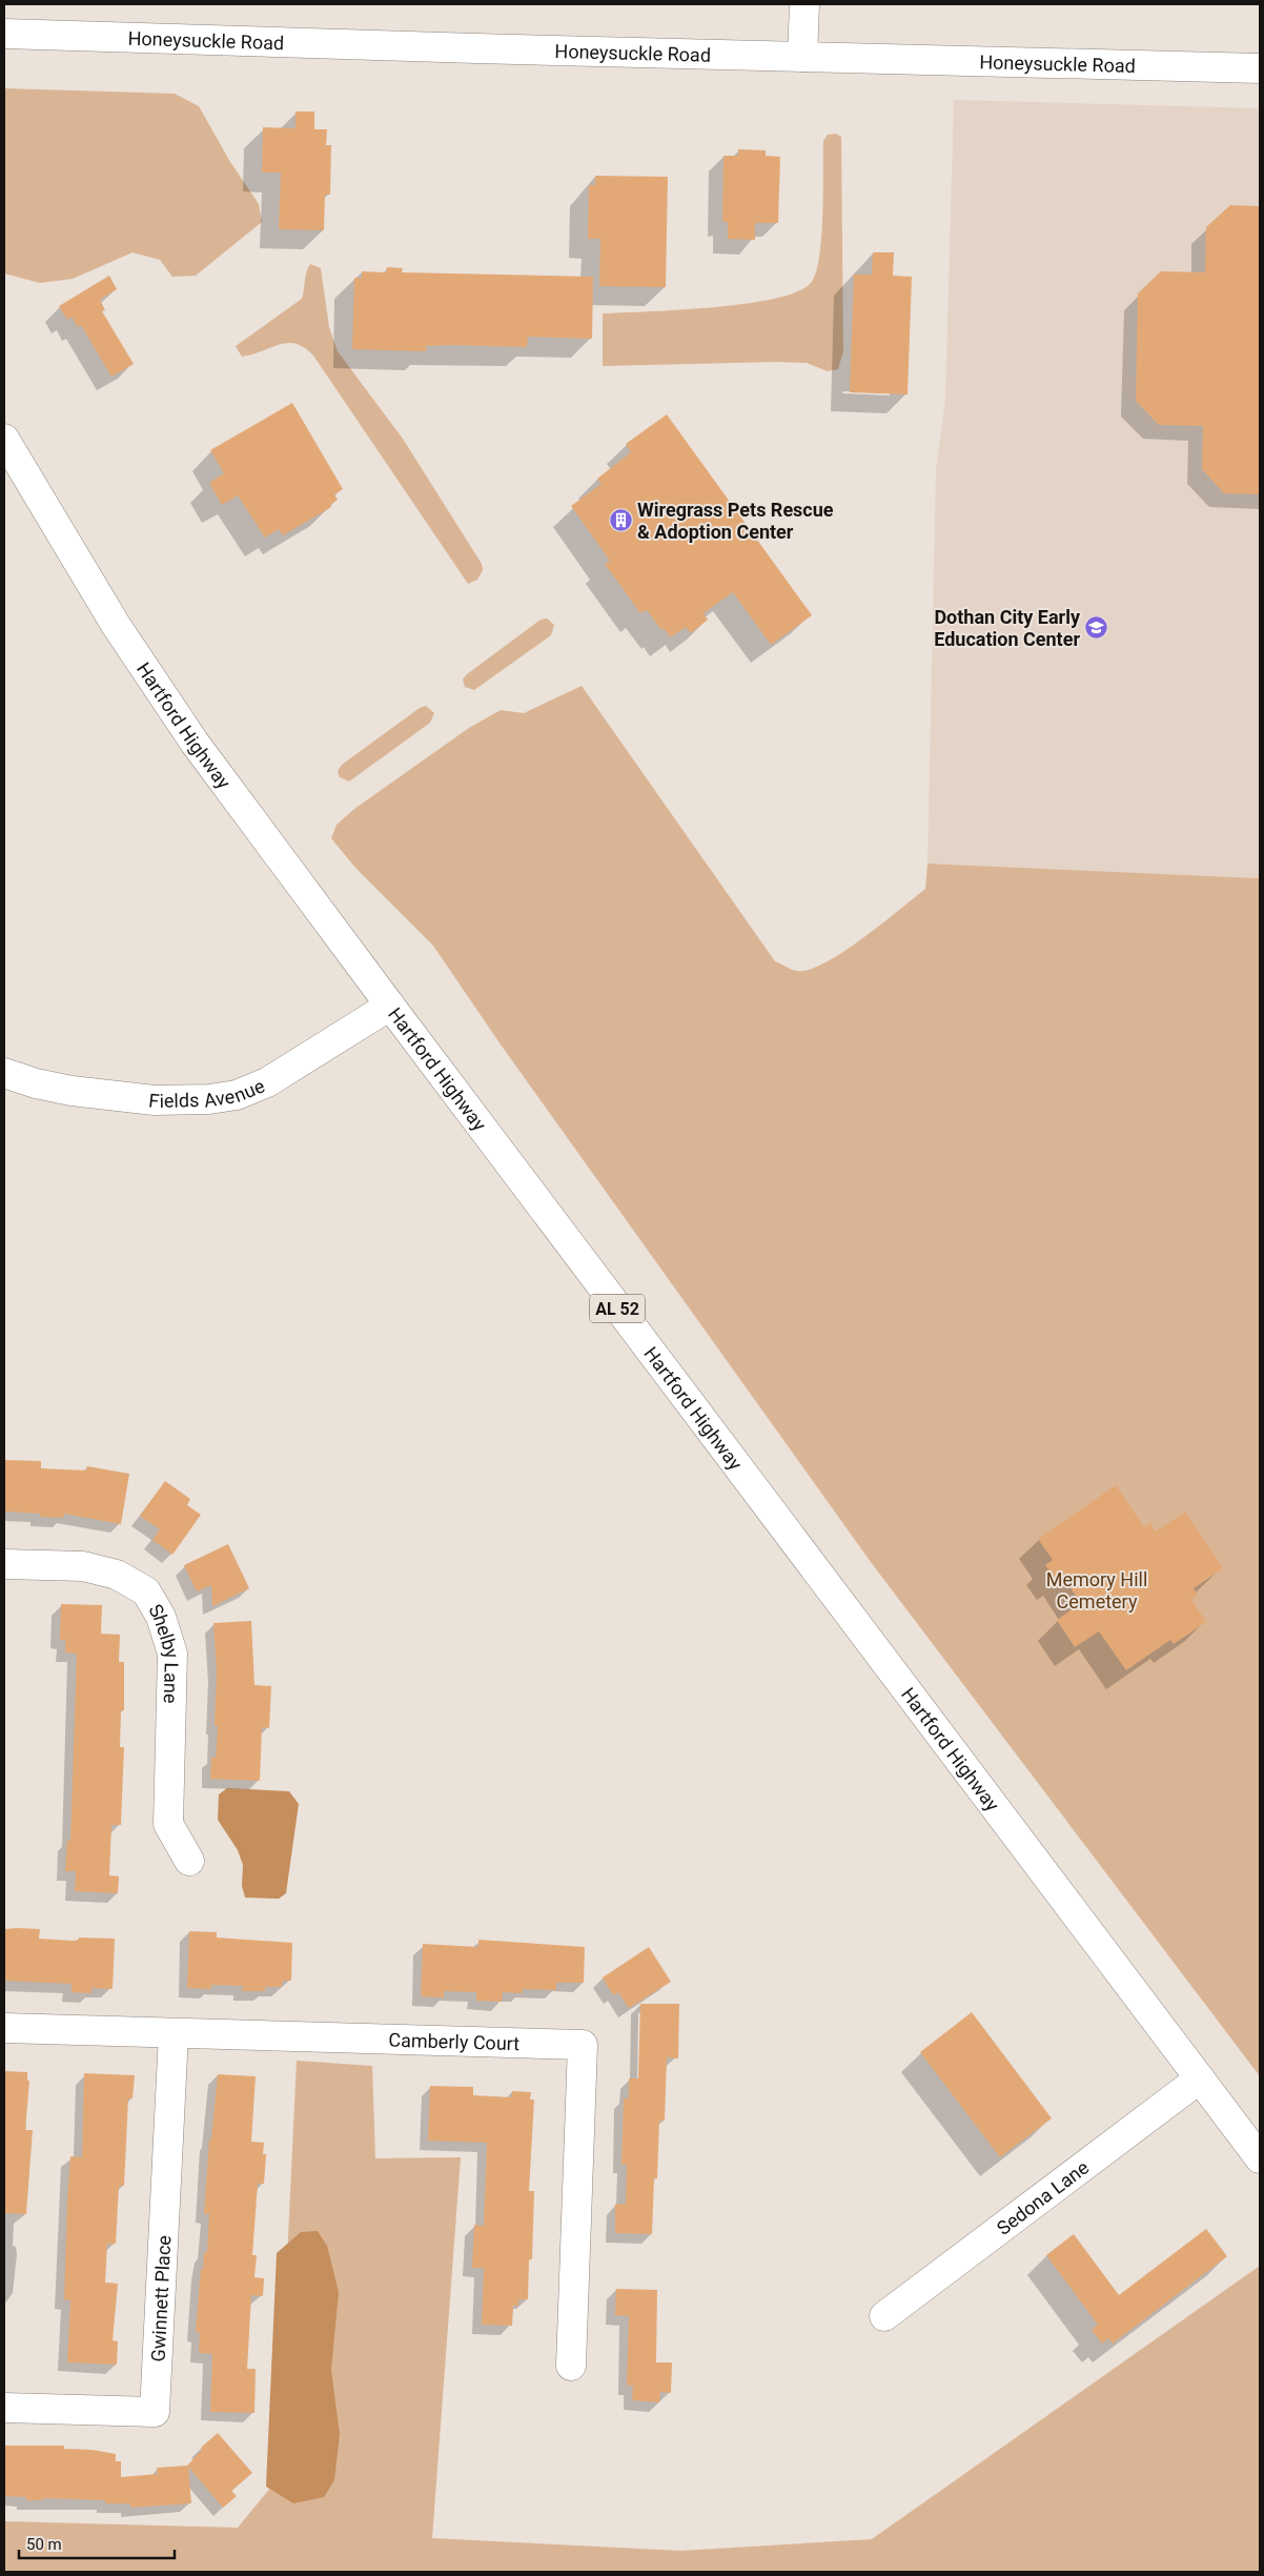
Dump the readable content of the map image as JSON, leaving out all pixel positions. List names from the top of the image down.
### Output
{
  "streets": {
    "main road": [
      "Honeysuckle Road",
      "Hartford Highway",
      "Fields Avenue",
      "AL 52",
      "Shelby Lane",
      "Camberly Court",
      "Sedona Lane",
      "Gwinnett Place"
    ]
  },
  "crossings": [
    ["Hartford Highway", "Fields Avenue"],
    ["Hartford Highway", "Sedona Lane"],
    ["Camberly Court", "Gwinnett Place"]
  ],
  "parks": ["Memory Hill Cemetery"],
  "places": {
    "building": ["Wiregrass Pets Rescue & Adoption Center"],
    "school or university": ["Dothan City Early Education Center"]
  },
  "scale_bar": "50 m"
}
